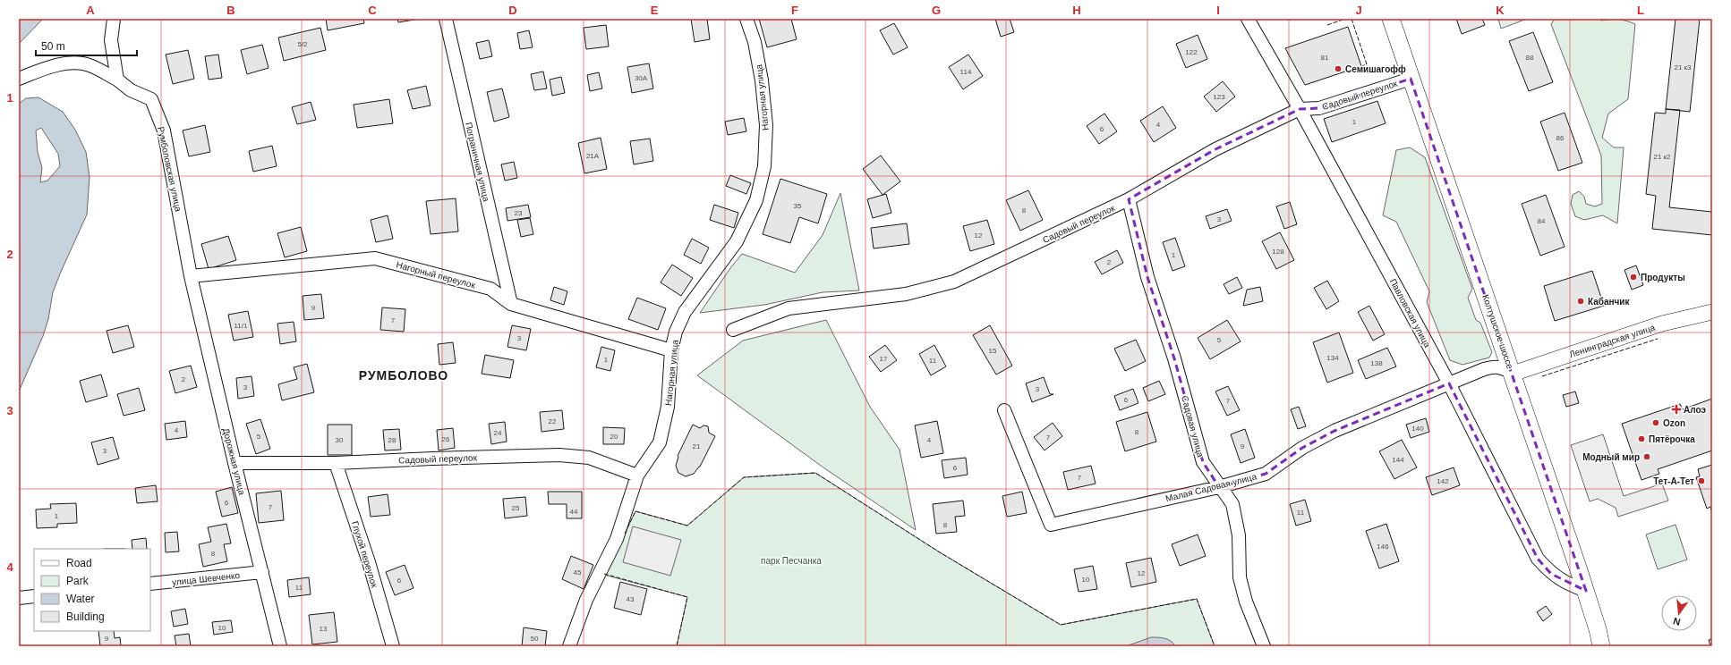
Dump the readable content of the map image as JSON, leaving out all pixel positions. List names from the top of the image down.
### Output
{
  "streets": {
    "main road": ["Колтушское шоссе"],
    "street": [
      "Садовый переулок",
      "Нагорная улица",
      "Пограничная улица",
      "Румболовская улица",
      "Нагорный переулок",
      "Павловская улица",
      "Ленинградская улица",
      "Садовая улица",
      "Дорожная улица",
      "Малая Садовая улица",
      "Глухой переулок",
      "улица Шевченко"
    ]
  },
  "crossings": [
    ["Садовый переулок", "Нагорная улица"],
    ["Садовый переулок", "Павловская улица"],
    ["Садовый переулок", "Колтушское шоссе"],
    ["Садовый переулок", "Садовая улица"],
    ["Садовый переулок", "Дорожная улица"],
    ["Садовый переулок", "Глухой переулок"],
    ["Нагорная улица", "Нагорный переулок"],
    ["Пограничная улица", "Нагорный переулок"],
    ["Румболовская улица", "Нагорный переулок"],
    ["Румболовская улица", "Дорожная улица"],
    ["Нагорный переулок", "Дорожная улица"],
    ["Павловская улица", "Колтушское шоссе"],
    ["Павловская улица", "Малая Садовая улица"],
    ["Колтушское шоссе", "Ленинградская улица"],
    ["Колтушское шоссе", "Малая Садовая улица"],
    ["Ленинградская улица", "Малая Садовая улица"],
    ["Садовая улица", "Малая Садовая улица"],
    ["Дорожная улица", "улица Шевченко"]
  ],
  "districts": ["РУМБОЛОВО"],
  "parks": ["парк Песчанка"],
  "places": {
    "other": [
      "Семишагофф",
      "Продукты",
      "Кабанчик",
      "Ozon",
      "Пятёрочка",
      "Модный мир",
      "Тет-А-Тет"
    ],
    "health": ["Алоэ"]
  },
  "house_numbers": [
    "5/2",
    "122",
    "81",
    "88",
    "21 к3",
    "114",
    "30А",
    "123",
    "1",
    "4",
    "6",
    "86",
    "21А",
    "21 к2",
    "35",
    "8",
    "23",
    "3",
    "84",
    "12",
    "128",
    "1",
    "2",
    "9",
    "7",
    "11/1",
    "3",
    "5",
    "15",
    "134",
    "17",
    "1",
    "11",
    "138",
    "2",
    "3",
    "3",
    "6",
    "7",
    "22",
    "140",
    "4",
    "8",
    "24",
    "5",
    "20",
    "7",
    "26",
    "30",
    "28",
    "4",
    "21",
    "9",
    "3",
    "144",
    "6",
    "7",
    "142",
    "6",
    "7",
    "25",
    "44",
    "11",
    "1",
    "8",
    "146",
    "8",
    "45",
    "12",
    "10",
    "6",
    "11",
    "43",
    "10",
    "13",
    "9",
    "50"
  ],
  "legend": [
    "Road",
    "Park",
    "Water",
    "Building"
  ],
  "scale_bar": "50 m",
  "north": "bottom",
  "grid": {
    "columns": [
      "A",
      "B",
      "C",
      "D",
      "E",
      "F",
      "G",
      "H",
      "I",
      "J",
      "K",
      "L"
    ],
    "rows": [
      "1",
      "2",
      "3",
      "4"
    ]
  }
}
